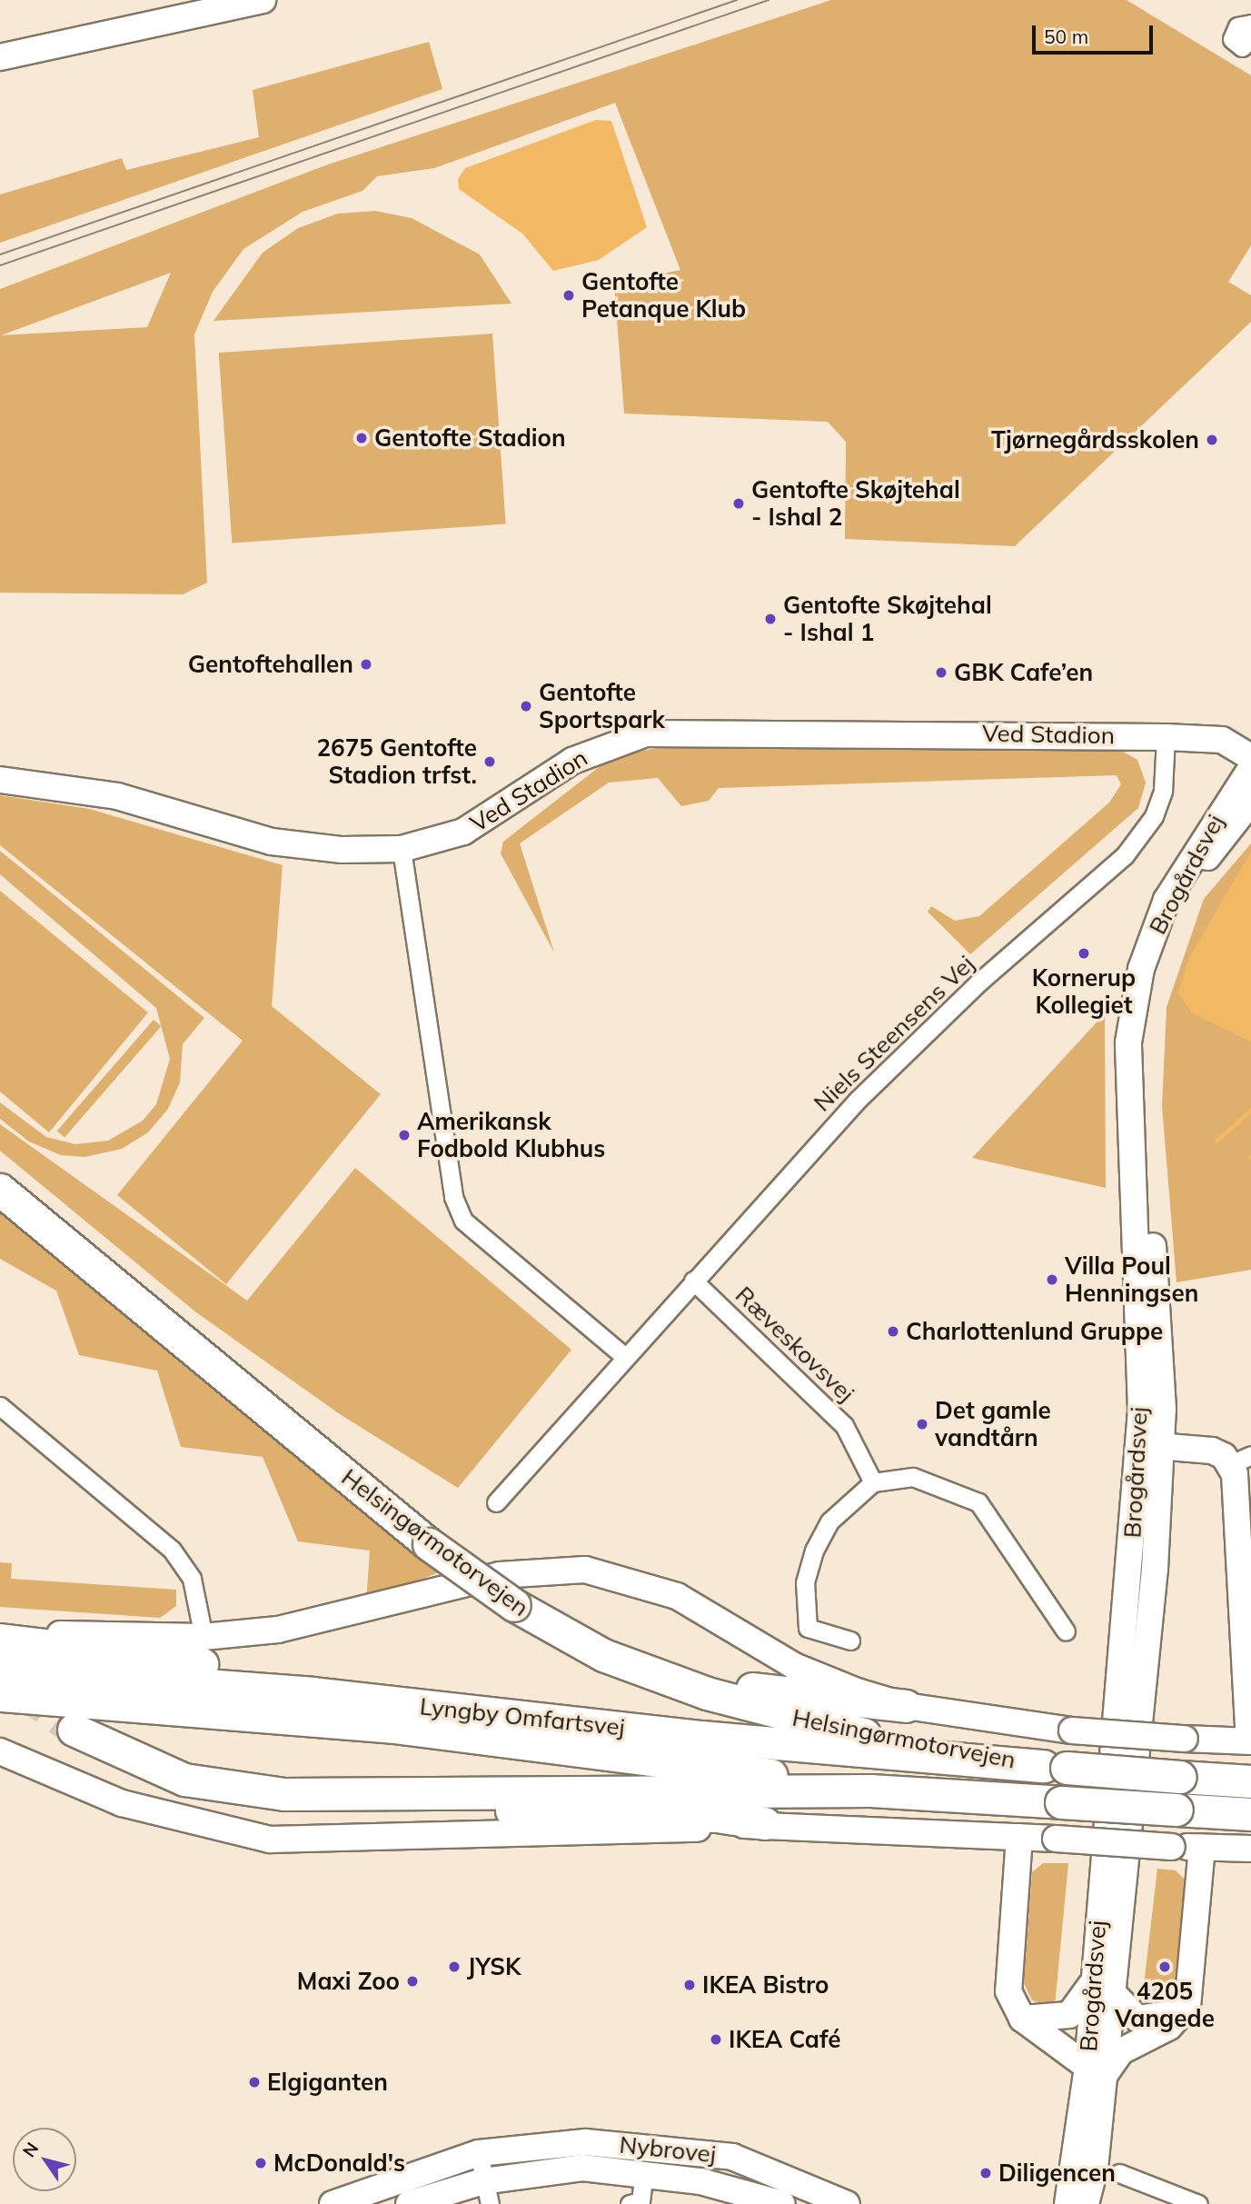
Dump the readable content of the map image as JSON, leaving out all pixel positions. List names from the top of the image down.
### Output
{
  "streets": {
    "highway": ["Helsingørmotorvejen", "Lyngby Omfartsvej"],
    "street": [
      "Ved Stadion",
      "Brogårdsvej",
      "Niels Steensens Vej",
      "Ræveskovsvej",
      "Nybrovej"
    ]
  },
  "crossings": [
    ["Ved Stadion", "Niels Steensens Vej"],
    ["Niels Steensens Vej", "Ræveskovsvej"],
    ["Helsingørmotorvejen", "Lyngby Omfartsvej"]
  ],
  "places": [
    "Gentofte Petanque Klub",
    "Gentofte Stadion",
    "Tjørnegårdsskolen",
    "Gentofte Skøjtehal - Ishal 2",
    "Gentofte Skøjtehal - Ishal 1",
    "Gentoftehallen",
    "GBK Cafe’en",
    "Gentofte Sportspark",
    "2675 Gentofte Stadion trfst.",
    "Kornerup Kollegiet",
    "Amerikansk Fodbold Klubhus",
    "Villa Poul Henningsen",
    "Charlottenlund Gruppe",
    "Det gamle vandtårn",
    "JYSK",
    "4205 Vangede",
    "Maxi Zoo",
    "IKEA Bistro",
    "IKEA Café",
    "Elgiganten",
    "McDonald's",
    "Diligencen"
  ],
  "scale_bar": "50 m",
  "north": "top left"
}
